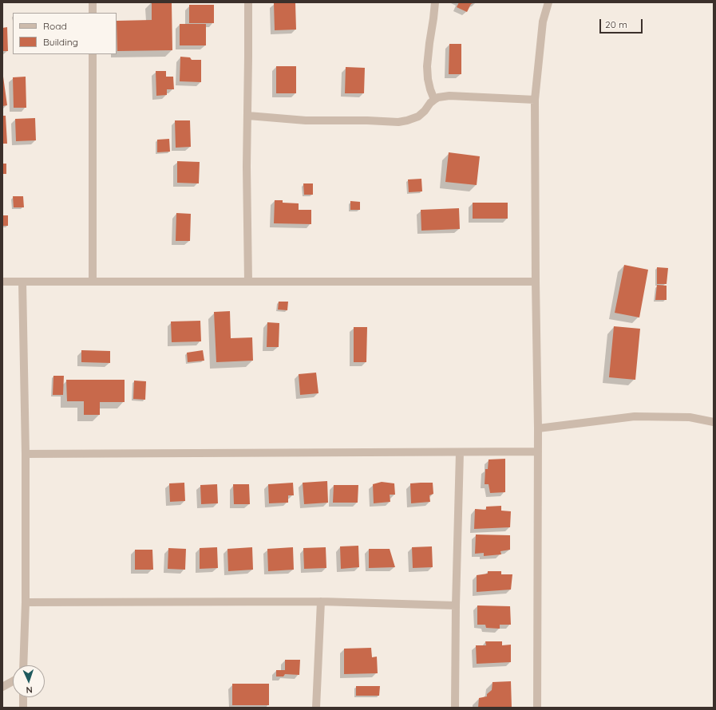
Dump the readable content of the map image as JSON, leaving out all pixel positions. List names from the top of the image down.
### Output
{
  "legend": ["Road", "Building"],
  "scale_bar": "20 m",
  "north": "bottom"
}
